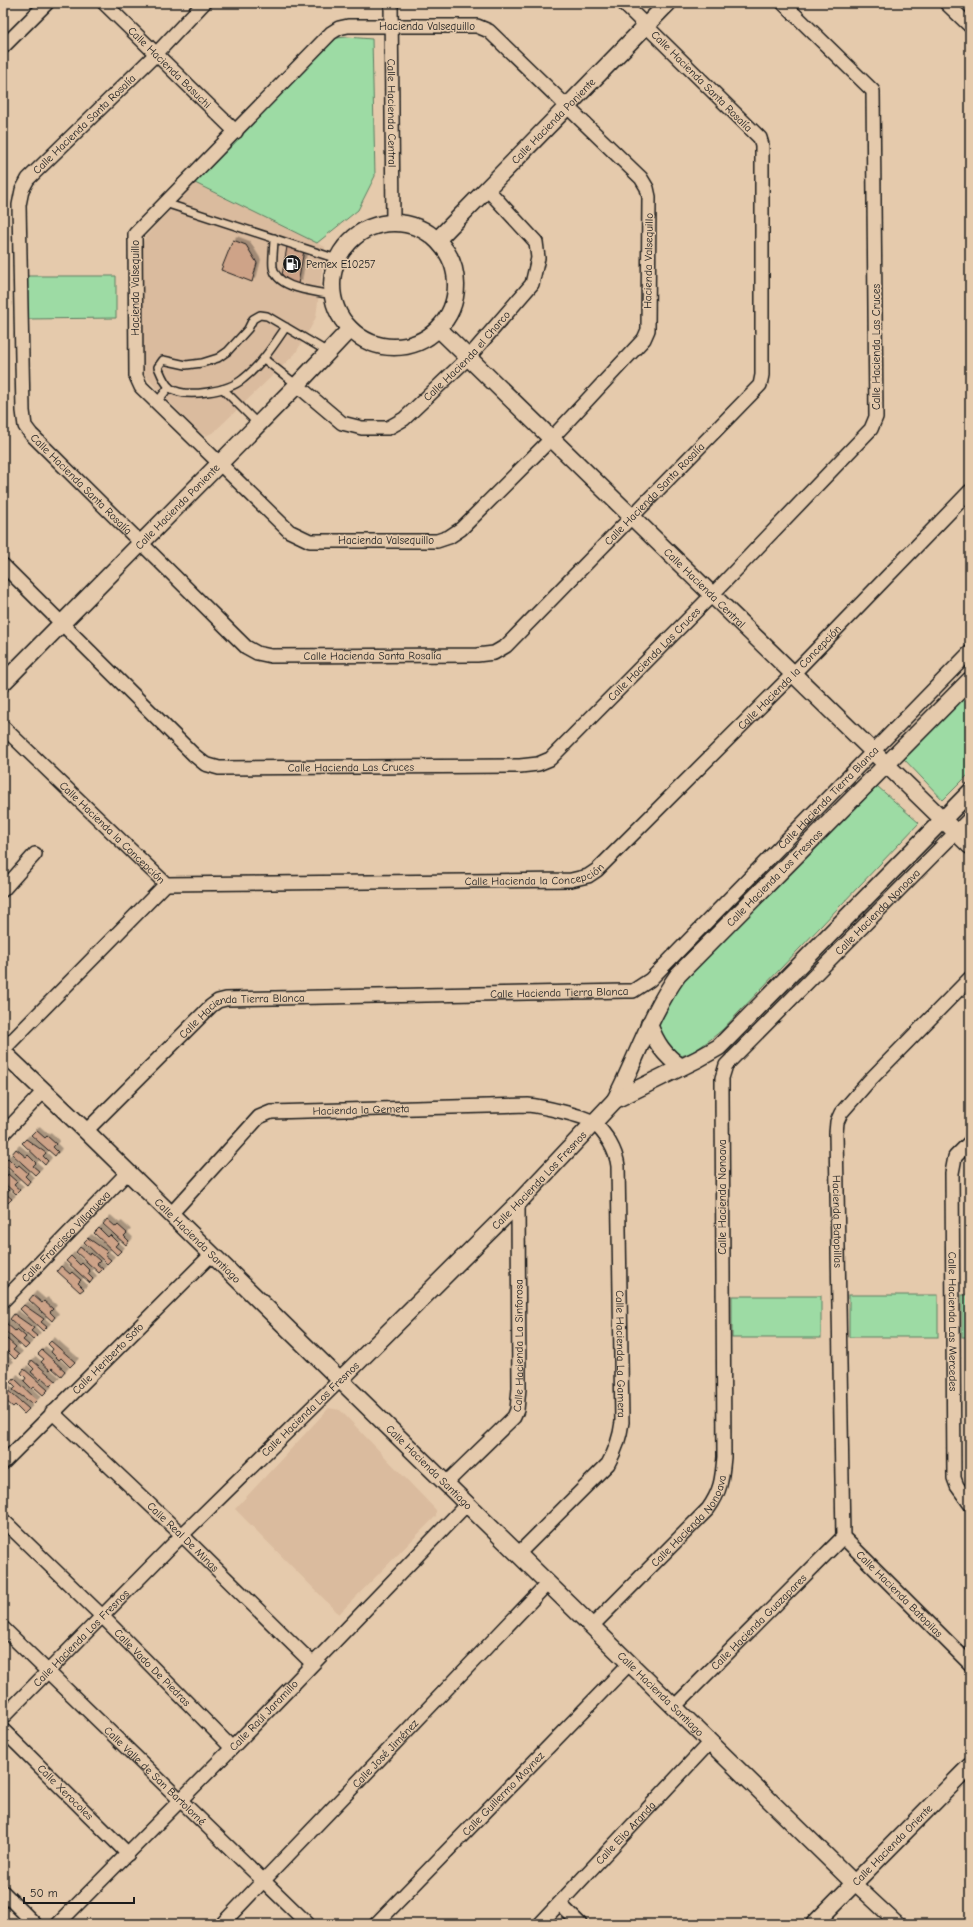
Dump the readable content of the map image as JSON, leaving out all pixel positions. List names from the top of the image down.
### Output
{
  "streets": {
    "street": [
      "Hacienda Valsequillo",
      "Calle Hacienda Basuchi",
      "Calle Hacienda Santa Rosalía",
      "Calle Hacienda Central",
      "Calle Hacienda Poniente",
      "Calle Hacienda Las Cruces",
      "Calle Hacienda el Charco",
      "Calle Hacienda la Concepción",
      "Calle Hacienda Tierra Blanca",
      "Calle Hacienda Los Fresnos",
      "Calle Hacienda Nonoava",
      "Hacienda la Gemeta",
      "Hacienda Batopillas",
      "Calle Francisco Villanueva",
      "Calle Hacienda Santiago",
      "Calle Hacienda Las Mercedes",
      "Calle Hacienda La Sinforosa",
      "Calle Hacienda La Gamera",
      "Calle Heriberto Soto",
      "Calle Real De Minas",
      "Calle Hacienda Batopilas",
      "Calle Hacienda Guazapares",
      "Calle Vado De Piedras",
      "Calle Raúl Jaramillo",
      "Calle José Jiménez",
      "Calle Valle de San Bartolomé",
      "Calle Xerocoles",
      "Calle Guillermo Maynez",
      "Calle Elio Aranda",
      "Calle Hacienda Oriente"
    ]
  },
  "crossings": [
    ["Hacienda Valsequillo", "Calle Hacienda Basuchi"],
    ["Hacienda Valsequillo", "Calle Hacienda Central"],
    ["Hacienda Valsequillo", "Calle Hacienda Poniente"],
    ["Calle Hacienda Basuchi", "Calle Hacienda Santa Rosalía"],
    ["Calle Hacienda Santa Rosalía", "Calle Hacienda Central"],
    ["Calle Hacienda Santa Rosalía", "Calle Hacienda Poniente"],
    ["Calle Hacienda Central", "Calle Hacienda Poniente"],
    ["Calle Hacienda Central", "Calle Hacienda Las Cruces"],
    ["Calle Hacienda Central", "Calle Hacienda el Charco"],
    ["Calle Hacienda Central", "Calle Hacienda la Concepción"],
    ["Calle Hacienda Central", "Calle Hacienda Tierra Blanca"],
    ["Calle Hacienda Central", "Calle Hacienda Los Fresnos"],
    ["Calle Hacienda Central", "Calle Hacienda Nonoava"],
    ["Calle Hacienda Poniente", "Calle Hacienda Las Cruces"],
    ["Calle Hacienda Poniente", "Calle Hacienda el Charco"],
    ["Calle Hacienda Tierra Blanca", "Calle Hacienda Santiago"],
    ["Calle Hacienda Los Fresnos", "Hacienda la Gemeta"],
    ["Calle Hacienda Los Fresnos", "Calle Hacienda Santiago"],
    ["Calle Hacienda Los Fresnos", "Calle Hacienda La Sinforosa"],
    ["Calle Hacienda Los Fresnos", "Calle Hacienda La Gamera"],
    ["Calle Hacienda Los Fresnos", "Calle Real De Minas"],
    ["Calle Hacienda Los Fresnos", "Calle Vado De Piedras"],
    ["Calle Hacienda Los Fresnos", "Calle Valle de San Bartolomé"],
    ["Calle Hacienda Nonoava", "Calle Hacienda Santiago"],
    ["Hacienda la Gemeta", "Calle Hacienda Santiago"],
    ["Hacienda la Gemeta", "Calle Hacienda La Gamera"],
    ["Hacienda Batopillas", "Calle Hacienda Batopilas"],
    ["Hacienda Batopillas", "Calle Hacienda Guazapares"],
    ["Calle Francisco Villanueva", "Calle Hacienda Santiago"],
    ["Calle Hacienda Santiago", "Calle Hacienda La Sinforosa"],
    ["Calle Hacienda Santiago", "Calle Hacienda La Gamera"],
    ["Calle Hacienda Santiago", "Calle Heriberto Soto"],
    ["Calle Hacienda Santiago", "Calle Hacienda Guazapares"],
    ["Calle Hacienda Santiago", "Calle Raúl Jaramillo"],
    ["Calle Hacienda Santiago", "Calle José Jiménez"],
    ["Calle Hacienda Santiago", "Calle Guillermo Maynez"],
    ["Calle Hacienda Santiago", "Calle Elio Aranda"],
    ["Calle Hacienda Santiago", "Calle Hacienda Oriente"],
    ["Calle Heriberto Soto", "Calle Real De Minas"],
    ["Calle Real De Minas", "Calle Raúl Jaramillo"],
    ["Calle Hacienda Batopilas", "Calle Hacienda Guazapares"],
    ["Calle Vado De Piedras", "Calle Raúl Jaramillo"],
    ["Calle Raúl Jaramillo", "Calle Valle de San Bartolomé"],
    ["Calle Raúl Jaramillo", "Calle Xerocoles"],
    ["Calle José Jiménez", "Calle Valle de San Bartolomé"]
  ],
  "places": {
    "fuel station": ["Pemex E10257"]
  },
  "scale_bar": "50 m"
}
